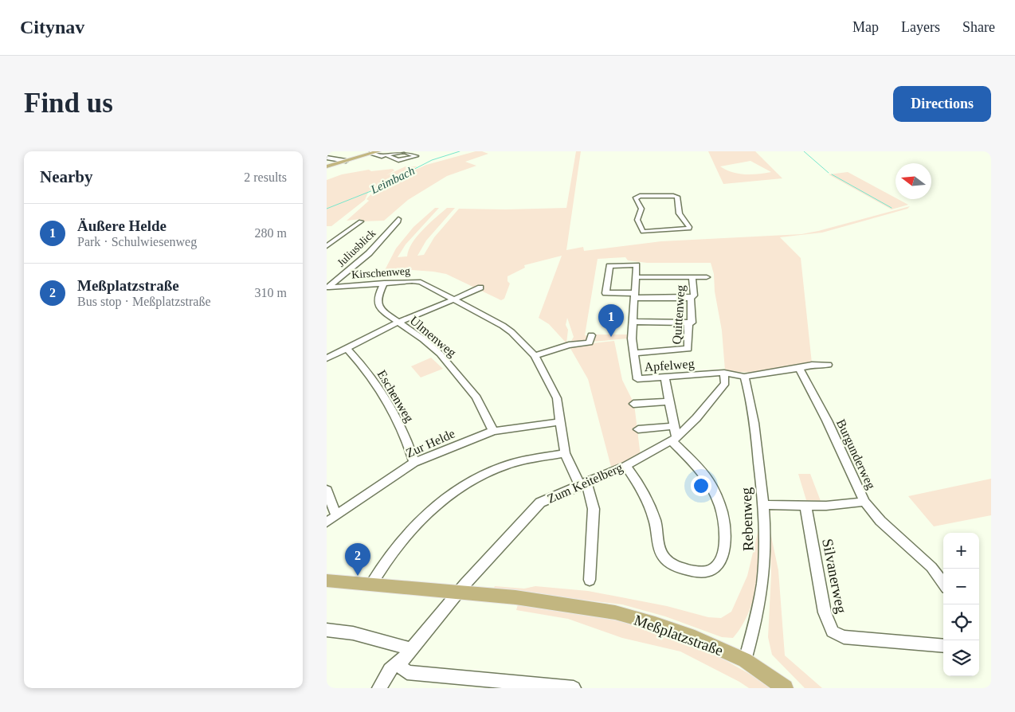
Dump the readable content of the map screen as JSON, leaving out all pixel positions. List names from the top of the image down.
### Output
{
  "streets": {
    "main road": ["Meßplatzstraße"],
    "street": [
      "Juliusblick",
      "Kirschenweg",
      "Quittenweg",
      "Ulmenweg",
      "Apfelweg",
      "Eschenweg",
      "Zur Helde",
      "Burgunderweg",
      "Zum Keitelberg",
      "Rebenweg",
      "Silvanerweg"
    ]
  },
  "crossings": [
    ["Juliusblick", "Kirschenweg"],
    ["Kirschenweg", "Ulmenweg"],
    ["Kirschenweg", "Zur Helde"],
    ["Kirschenweg", "Zum Keitelberg"],
    ["Quittenweg", "Apfelweg"],
    ["Ulmenweg", "Zur Helde"],
    ["Apfelweg", "Zum Keitelberg"],
    ["Apfelweg", "Rebenweg"],
    ["Eschenweg", "Zur Helde"],
    ["Burgunderweg", "Rebenweg"],
    ["Burgunderweg", "Silvanerweg"],
    ["Zum Keitelberg", "Meßplatzstraße"],
    ["Rebenweg", "Meßplatzstraße"]
  ],
  "water": ["Leimbach"],
  "north": "left",
  "page": {
    "header": "Citynav",
    "nav": ["Map", "Layers", "Share"],
    "buttons": "Directions",
    "title": "Find us",
    "heading": ["Nearby", "2 results"],
    "list": [
      {
        "mark": "1",
        "name": "Äußere Helde",
        "note": "Park · Schulwiesenweg",
        "value": "280 m"
      },
      {
        "mark": "2",
        "name": "Meßplatzstraße",
        "note": "Bus stop · Meßplatzstraße",
        "value": "310 m"
      }
    ],
    "pins": ["1", "2"],
    "map_buttons": ["+", "−"]
  }
}
